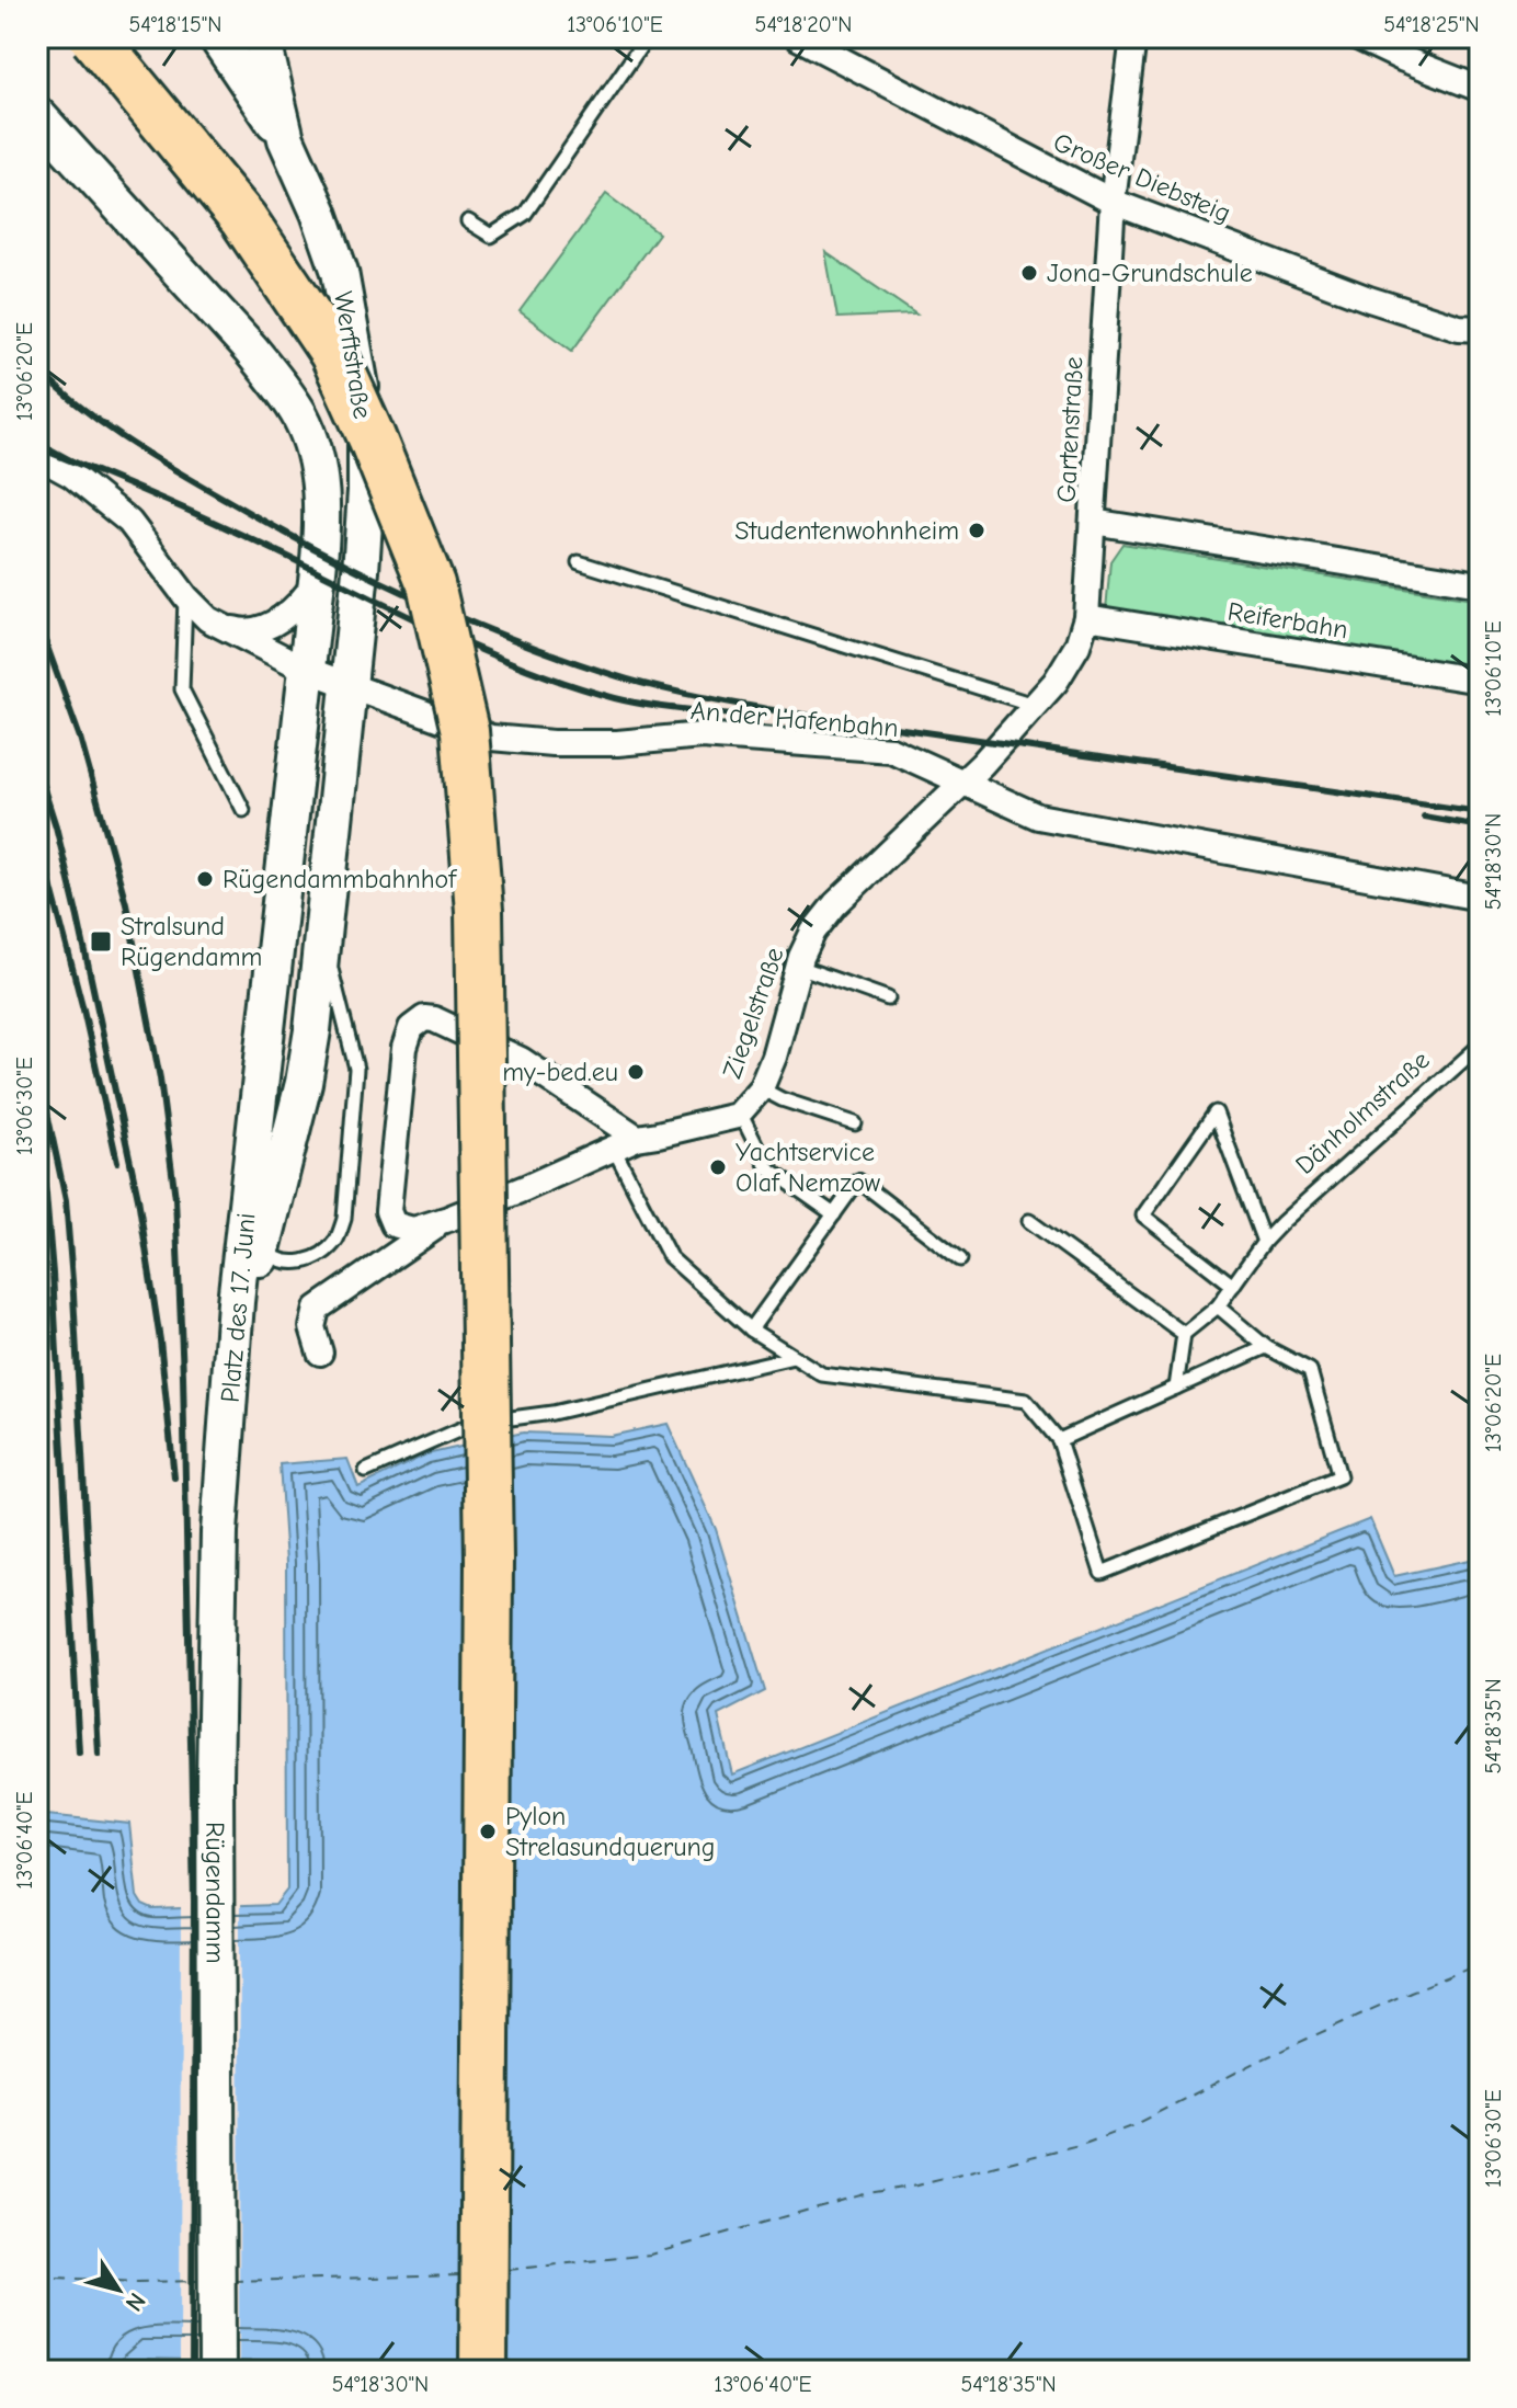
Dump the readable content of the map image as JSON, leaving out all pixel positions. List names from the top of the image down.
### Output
{
  "streets": {
    "main road": ["Werftstraße", "Platz des 17. Juni", "Rügendamm"],
    "street": [
      "Großer Diebsteig",
      "Gartenstraße",
      "Reiferbahn",
      "An der Hafenbahn",
      "Ziegelstraße"
    ],
    "lane": ["Dänholmstraße"]
  },
  "crossings": [
    ["Großer Diebsteig", "Gartenstraße"],
    ["Werftstraße", "An der Hafenbahn"],
    ["Werftstraße", "Platz des 17. Juni"],
    ["Gartenstraße", "Reiferbahn"],
    ["Gartenstraße", "An der Hafenbahn"],
    ["Gartenstraße", "Ziegelstraße"],
    ["An der Hafenbahn", "Ziegelstraße"],
    ["An der Hafenbahn", "Platz des 17. Juni"],
    ["Platz des 17. Juni", "Rügendamm"]
  ],
  "places": {
    "other": [
      "Jona-Grundschule",
      "Studentenwohnheim",
      "Rügendammbahnhof",
      "my-bed.eu",
      "Yachtservice Olaf Nemzow",
      "Pylon Strelasundquerung"
    ],
    "transit": ["Stralsund Rügendamm"]
  },
  "north": "bottom right",
  "coordinates": [
    "54°18'15\"N",
    "13°06'10\"E",
    "54°18'20\"N",
    "54°18'25\"N",
    "13°06'20\"E",
    "54°18'30\"N",
    "13°06'30\"E",
    "54°18'35\"N",
    "13°06'40\"E"
  ]
}
